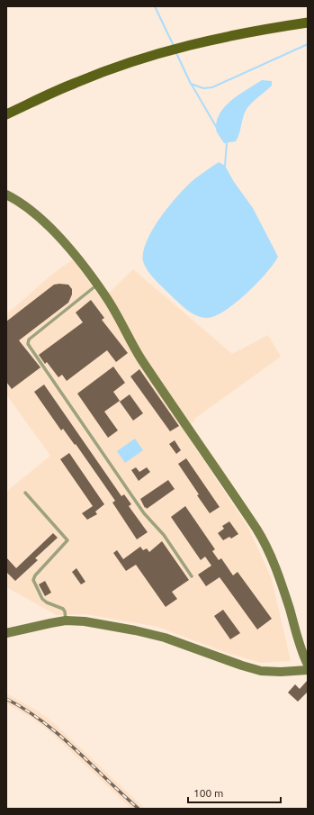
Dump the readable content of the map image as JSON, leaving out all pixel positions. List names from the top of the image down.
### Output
{
  "scale_bar": "100 m"
}
